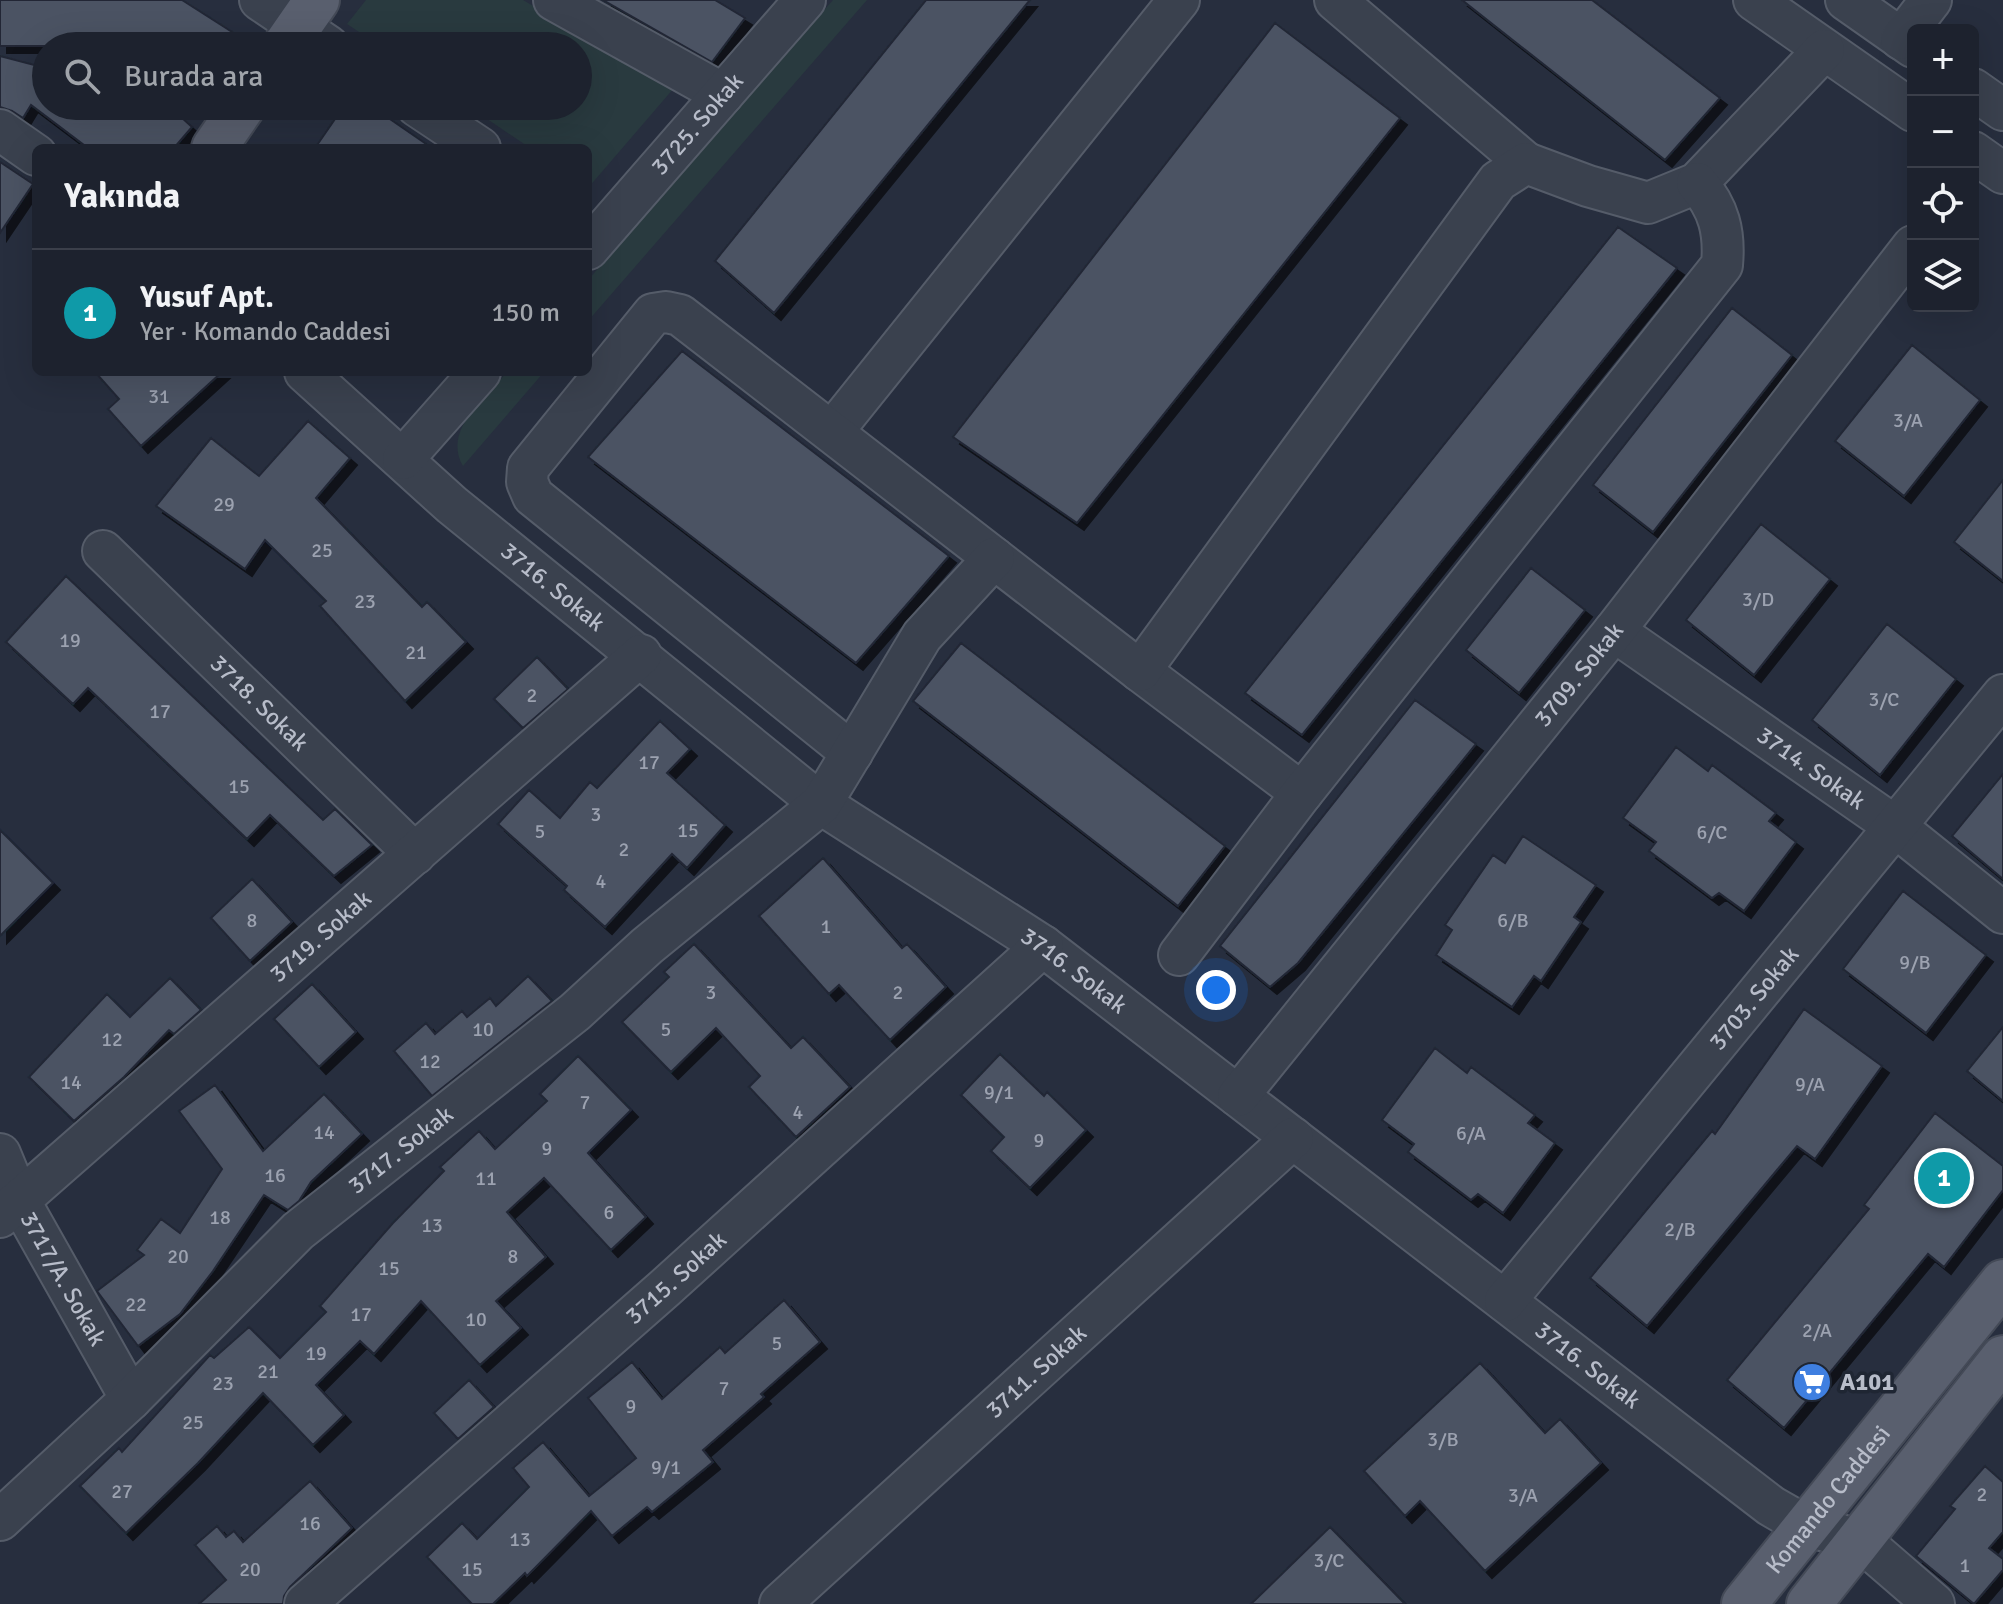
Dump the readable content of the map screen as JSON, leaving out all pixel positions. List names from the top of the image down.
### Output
{
  "streets": {
    "main road": ["Komando Caddesi"],
    "street": [
      "3725. Sokak",
      "3716. Sokak",
      "3709. Sokak",
      "3718. Sokak",
      "3714. Sokak",
      "3719. Sokak",
      "3703. Sokak",
      "3717. Sokak",
      "3715. Sokak",
      "3717/A. Sokak",
      "3711. Sokak"
    ]
  },
  "crossings": [
    ["3716. Sokak", "3709. Sokak"],
    ["3716. Sokak", "3719. Sokak"],
    ["3716. Sokak", "3703. Sokak"],
    ["3716. Sokak", "3717. Sokak"],
    ["3716. Sokak", "3715. Sokak"],
    ["3716. Sokak", "3711. Sokak"],
    ["3716. Sokak", "Komando Caddesi"],
    ["3709. Sokak", "3714. Sokak"],
    ["3718. Sokak", "3719. Sokak"],
    ["3714. Sokak", "3703. Sokak"],
    ["3719. Sokak", "3717/A. Sokak"],
    ["3717. Sokak", "3717/A. Sokak"]
  ],
  "places": {
    "supermarket": ["A101"]
  },
  "house_numbers": [
    "31",
    "3/A",
    "29",
    "25",
    "3/D",
    "23",
    "19",
    "21",
    "2",
    "3/C",
    "17",
    "17",
    "15",
    "3",
    "15",
    "5",
    "6/C",
    "2",
    "4",
    "8",
    "6/B",
    "1",
    "9/B",
    "3",
    "2",
    "10",
    "5",
    "12",
    "12",
    "14",
    "9/A",
    "9/1",
    "7",
    "4",
    "14",
    "6/A",
    "9",
    "9",
    "16",
    "11",
    "6",
    "18",
    "13",
    "2/B",
    "20",
    "8",
    "15",
    "22",
    "17",
    "10",
    "2/A",
    "5",
    "19",
    "21",
    "23",
    "7",
    "9",
    "25",
    "3/B",
    "9/1",
    "27",
    "2",
    "3/A",
    "16",
    "13",
    "3/C",
    "1",
    "20",
    "15"
  ],
  "page": {
    "map_buttons": ["+", "−"],
    "search": "Burada ara",
    "heading": "Yakında",
    "list": [
      {
        "mark": "1",
        "name": "Yusuf Apt.",
        "note": "Yer · Komando Caddesi",
        "value": "150 m"
      }
    ],
    "pins": "1"
  }
}
